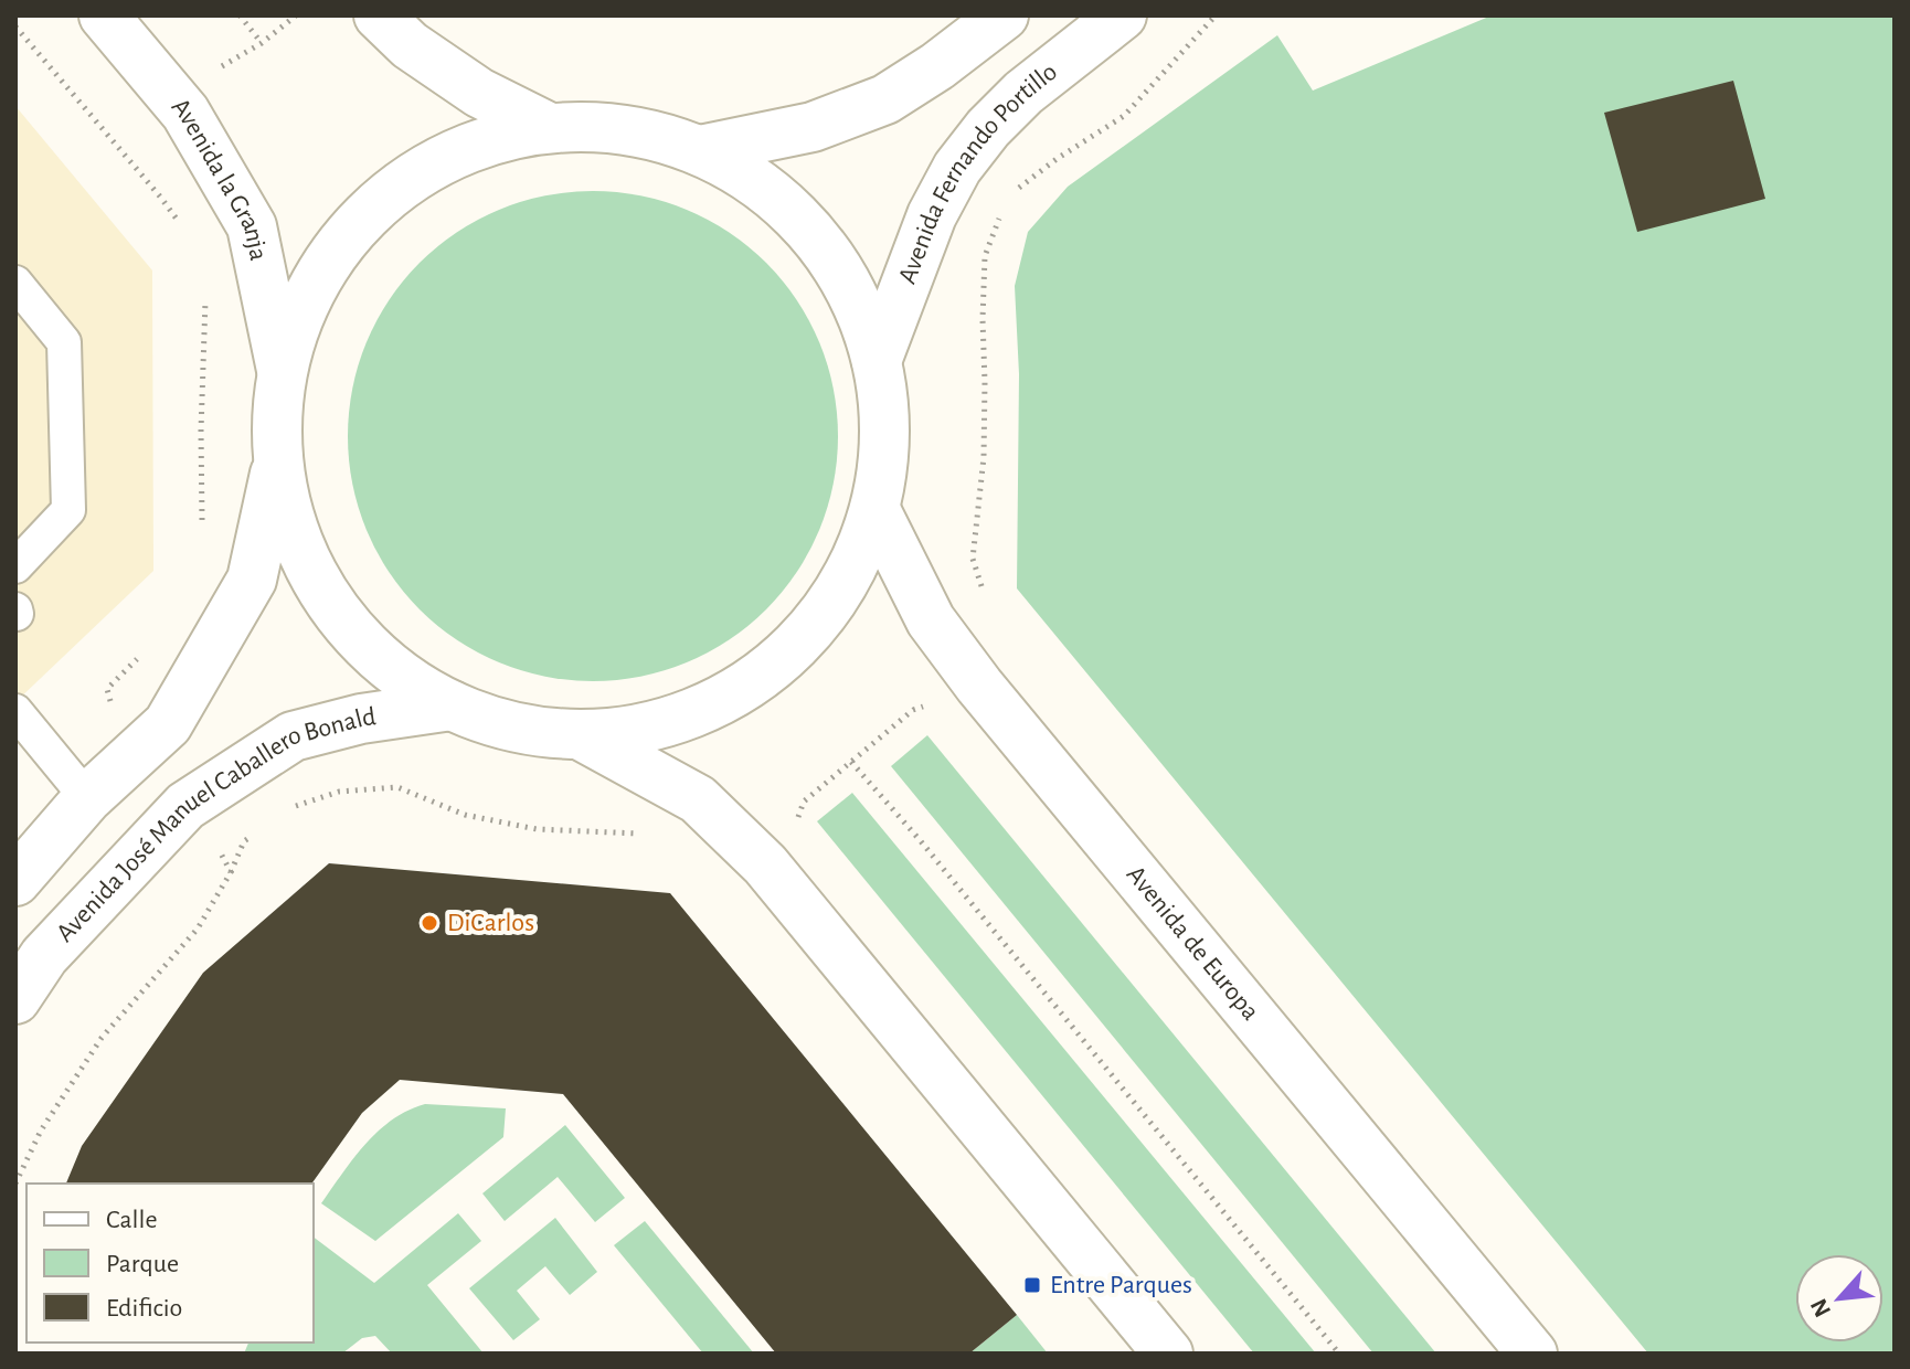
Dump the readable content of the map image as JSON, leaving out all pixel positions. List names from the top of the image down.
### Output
{
  "streets": {
    "main road": [
      "Avenida Fernando Portillo",
      "Avenida la Granja",
      "Avenida José Manuel Caballero Bonald",
      "Avenida de Europa"
    ]
  },
  "places": {
    "other": ["DiCarlos"],
    "transit": ["Entre Parques"]
  },
  "legend": ["Calle", "Parque", "Edificio"],
  "north": "bottom left"
}
